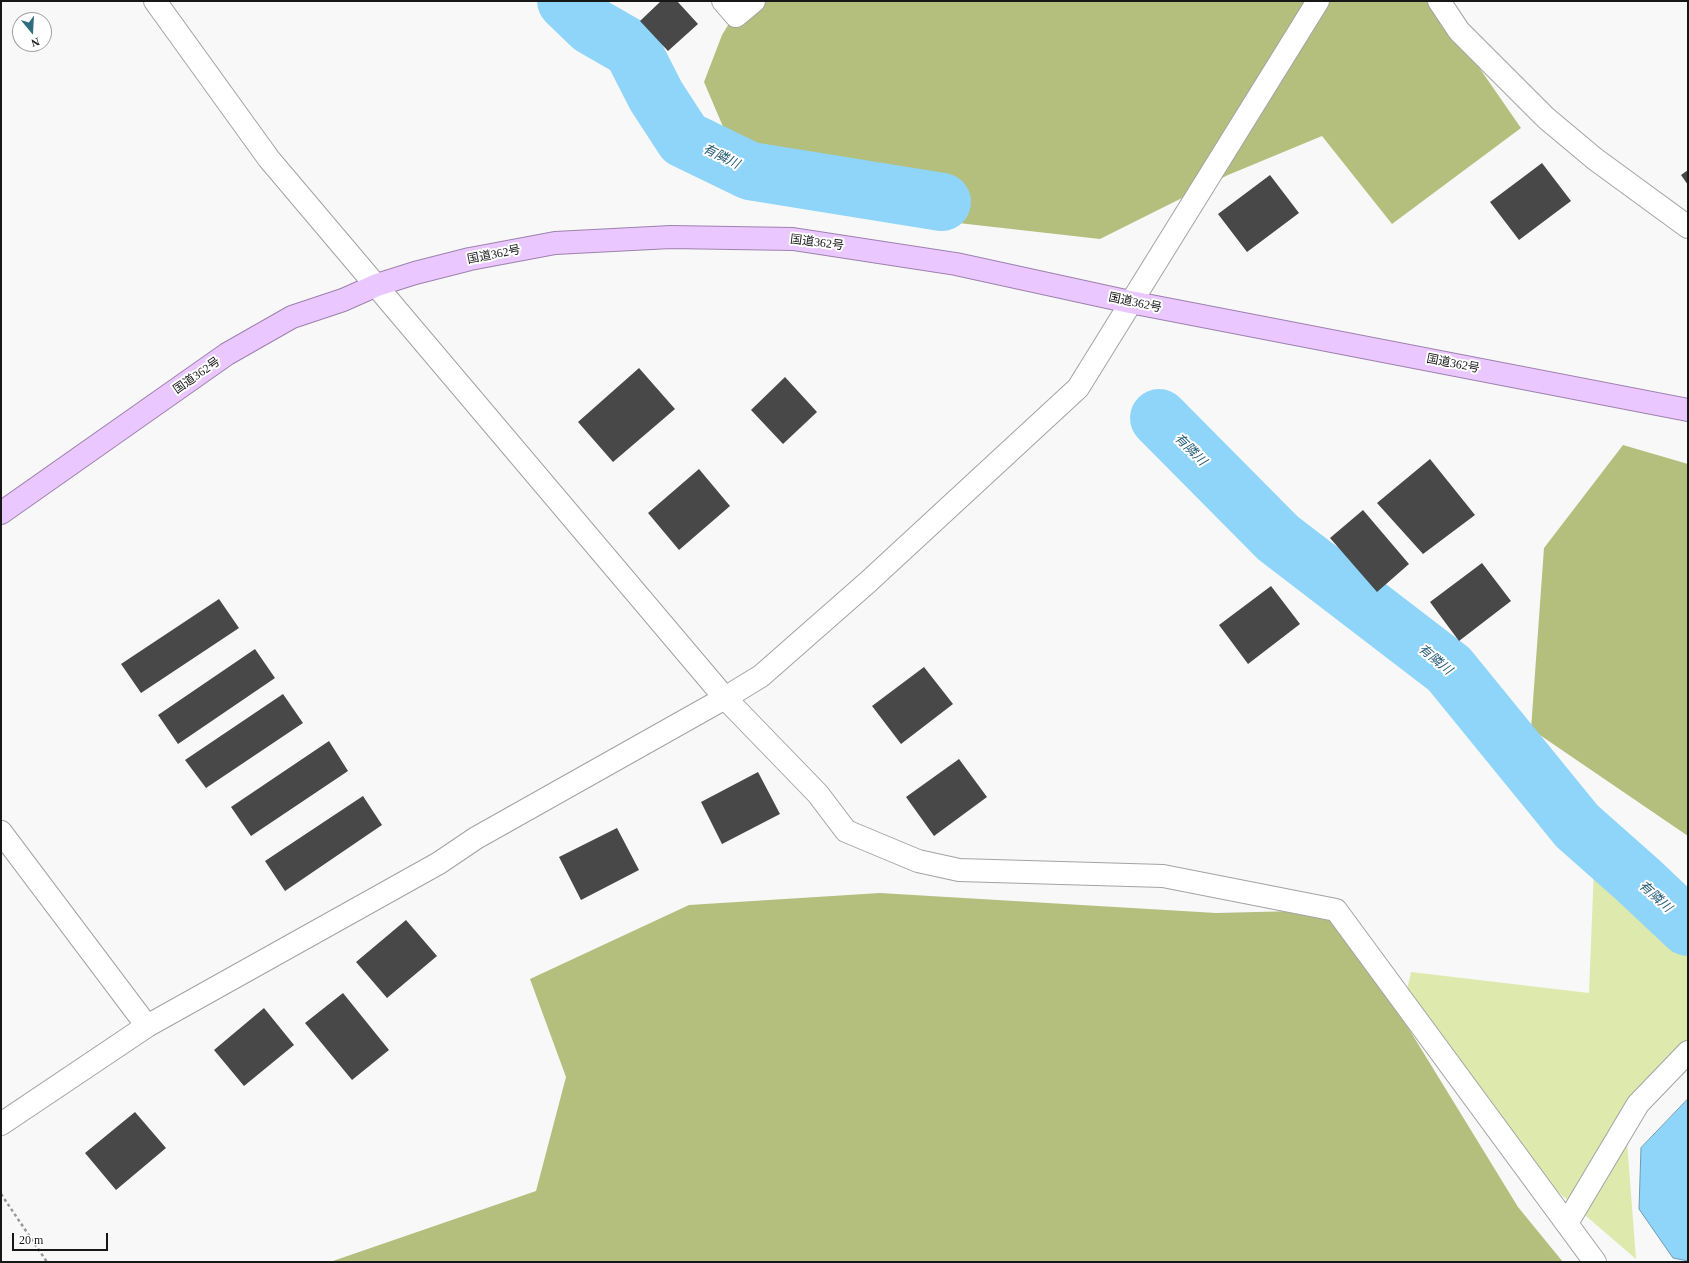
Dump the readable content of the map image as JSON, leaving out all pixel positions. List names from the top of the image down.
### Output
{
  "streets": {
    "highway": ["国道362号"]
  },
  "water": ["有隣川"],
  "scale_bar": "20 m",
  "north": "bottom"
}
